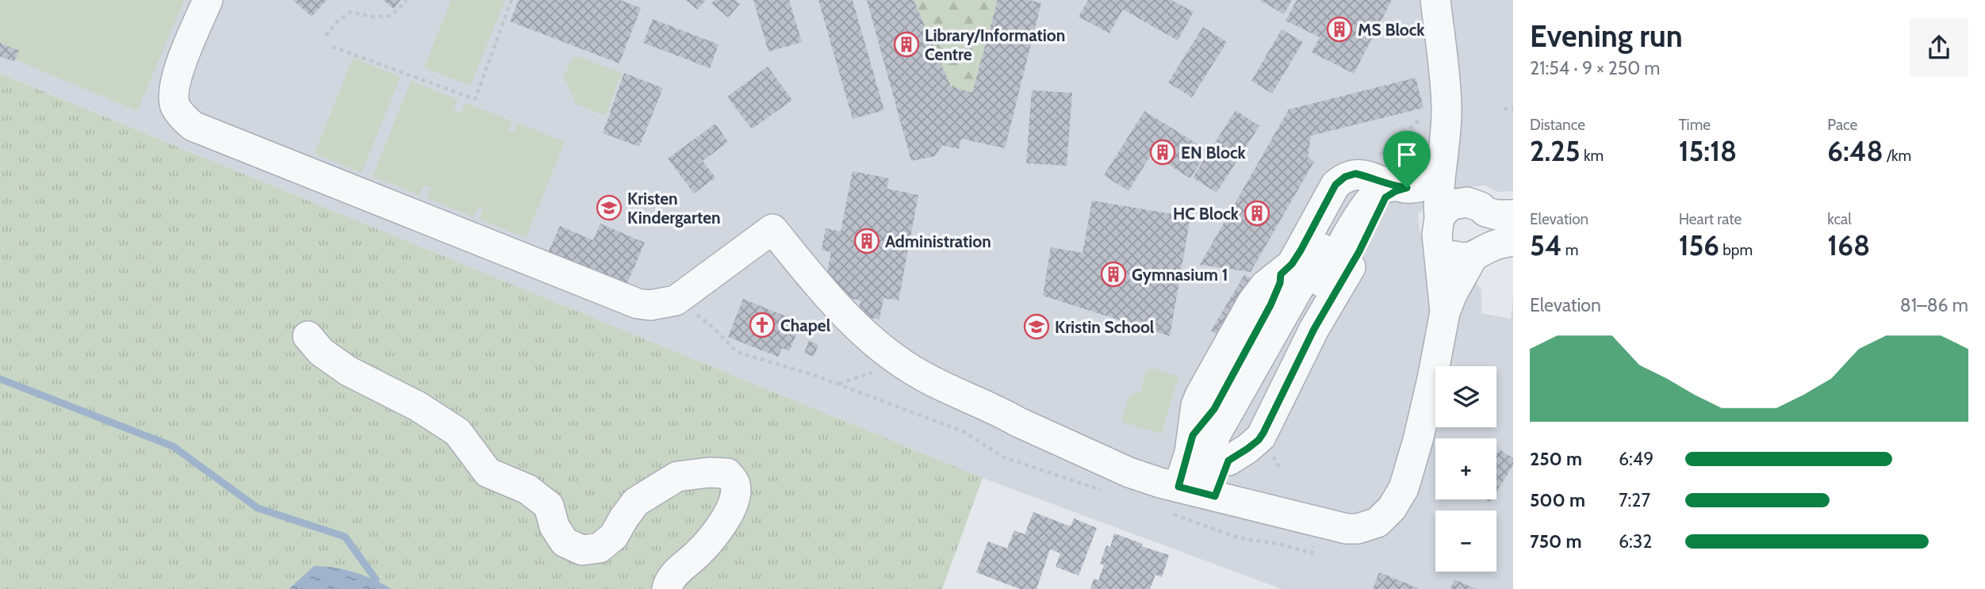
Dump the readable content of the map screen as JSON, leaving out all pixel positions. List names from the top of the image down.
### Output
{
  "places": {
    "building": [
      "MS Block",
      "Library/Information Centre",
      "EN Block",
      "HC Block",
      "Administration",
      "Gymnasium 1"
    ],
    "school or university": ["Kristen Kindergarten", "Kristin School"],
    "church": ["Chapel"]
  },
  "page": {
    "heading": ["Evening run", "21:54 · 9 × 250 m"],
    "stats": [
      ["Distance", "2.25 km"],
      ["Time", "15:18"],
      ["Pace", "6:48 /km"],
      ["Elevation", "54 m"],
      ["Heart rate", "156 bpm"],
      ["kcal", "168"]
    ],
    "chart": ["Elevation", "81–86 m"],
    "map_buttons": ["+", "−"],
    "list": [
      {
        "name": "250 m",
        "note": "6:49"
      },
      {
        "name": "500 m",
        "note": "7:27"
      },
      {
        "name": "750 m",
        "note": "6:32"
      }
    ]
  }
}
